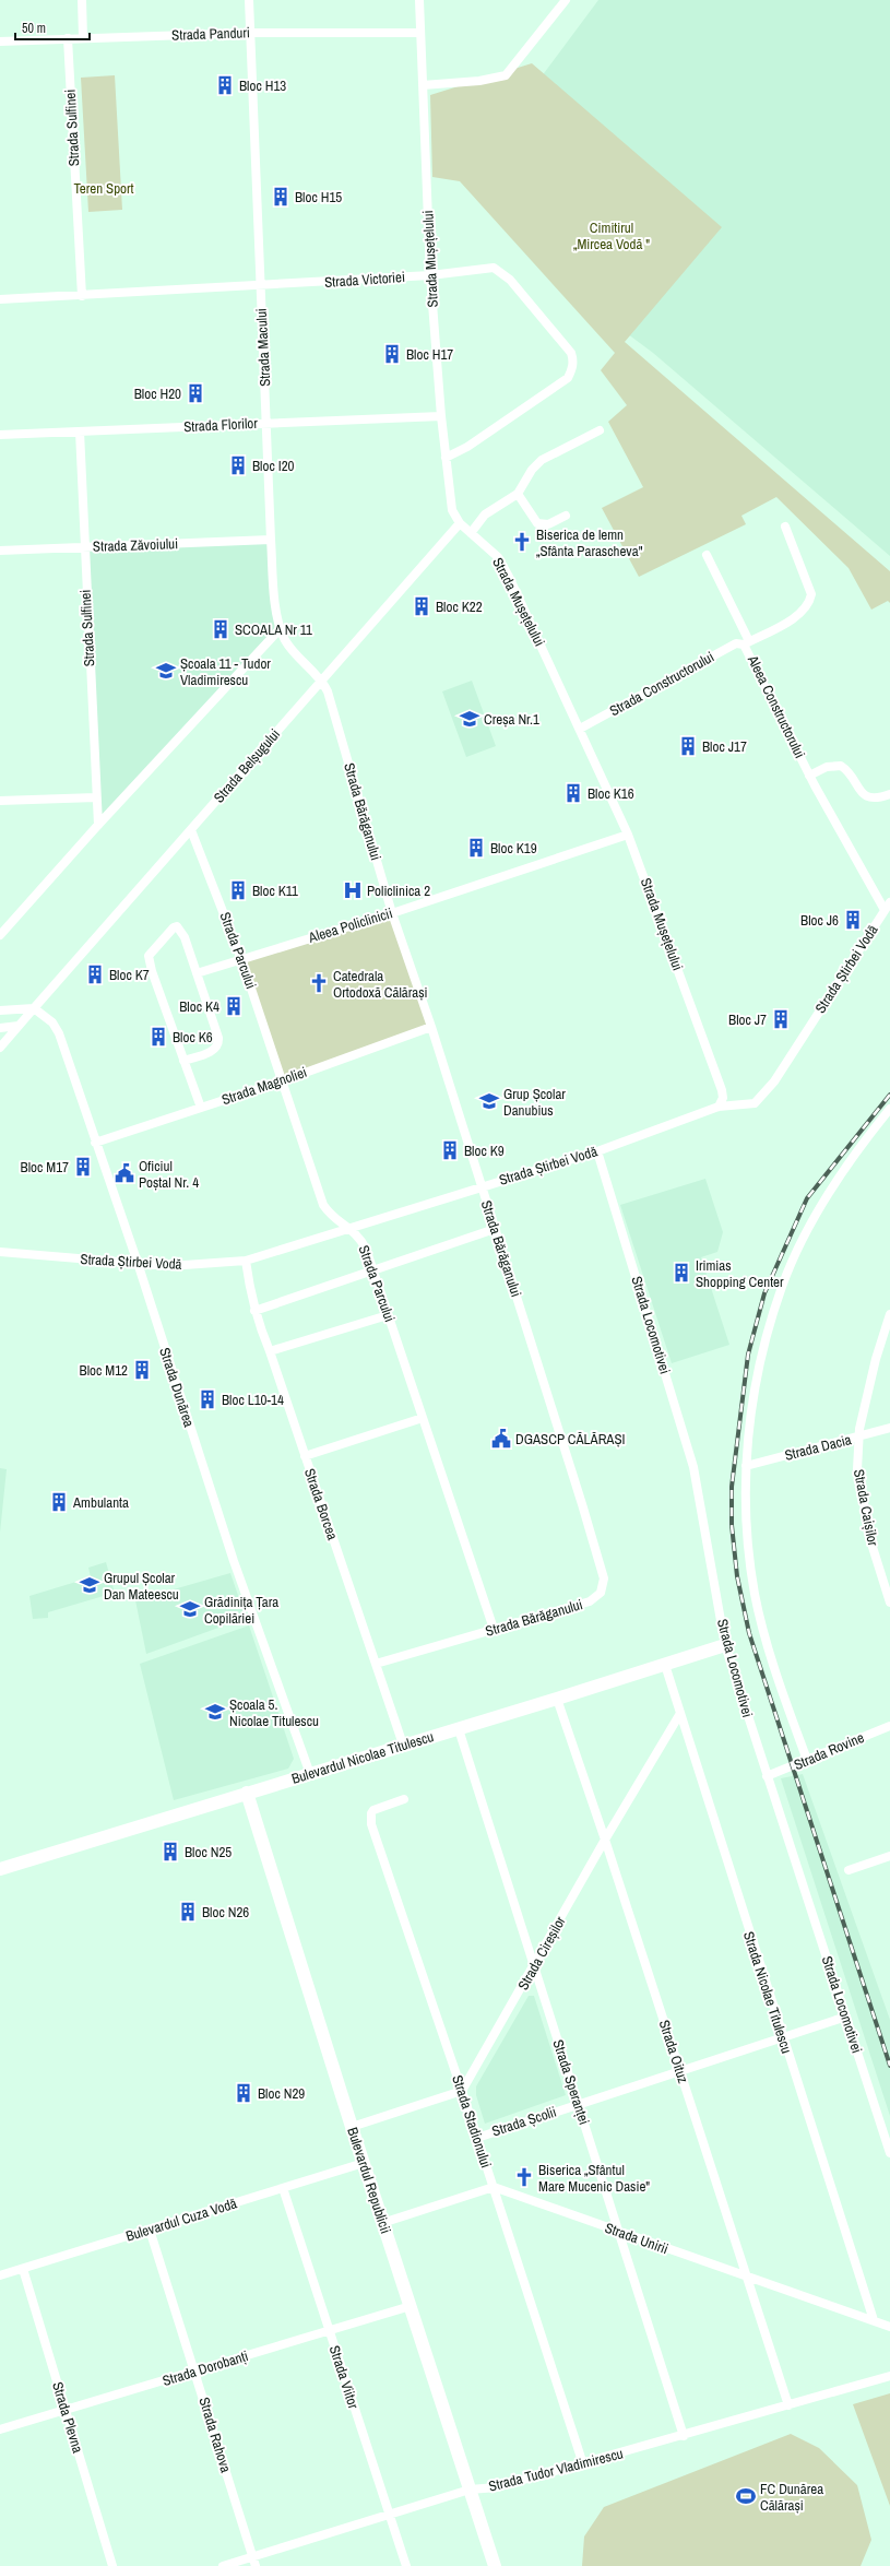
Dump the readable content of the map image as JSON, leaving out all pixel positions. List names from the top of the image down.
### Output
{
  "streets": {
    "main road": ["Bulevardul Nicolae Titulescu", "Bulevardul Republicii"],
    "street": [
      "Strada Panduri",
      "Strada Sulfinei",
      "Strada Mușețelului",
      "Strada Victoriei",
      "Strada Macului",
      "Strada Florilor",
      "Strada Zăvoiului",
      "Strada Constructorului",
      "Aleea Constructorului",
      "Strada Belșugului",
      "Strada Bărăganului",
      "Aleea Policlinicii",
      "Strada Parcului",
      "Strada Știrbei Vodă",
      "Strada Magnoliei",
      "Strada Locomotivei",
      "Strada Dunărea",
      "Strada Dacia",
      "Strada Borcea",
      "Strada Caișilor",
      "Strada Rovine",
      "Strada Cireșilor",
      "Strada Nicolae Titulescu",
      "Strada Oituz",
      "Strada Speranței",
      "Strada Stadionului",
      "Strada Școlii",
      "Bulevardul Cuza Vodă",
      "Strada Unirii",
      "Strada Dorobanți",
      "Strada Viitor",
      "Strada Plevna",
      "Strada Rahova",
      "Strada Tudor Vladimirescu"
    ]
  },
  "crossings": [
    ["Strada Panduri", "Strada Sulfinei"],
    ["Strada Panduri", "Strada Mușețelului"],
    ["Strada Panduri", "Strada Macului"],
    ["Strada Sulfinei", "Strada Victoriei"],
    ["Strada Sulfinei", "Strada Florilor"],
    ["Strada Sulfinei", "Strada Zăvoiului"],
    ["Strada Mușețelului", "Strada Victoriei"],
    ["Strada Mușețelului", "Strada Florilor"],
    ["Strada Mușețelului", "Strada Constructorului"],
    ["Strada Mușețelului", "Strada Belșugului"],
    ["Strada Mușețelului", "Aleea Policlinicii"],
    ["Strada Mușețelului", "Strada Știrbei Vodă"],
    ["Strada Victoriei", "Strada Macului"],
    ["Strada Macului", "Strada Florilor"],
    ["Strada Macului", "Strada Zăvoiului"],
    ["Strada Macului", "Strada Belșugului"],
    ["Strada Macului", "Strada Bărăganului"],
    ["Strada Constructorului", "Aleea Constructorului"],
    ["Aleea Constructorului", "Strada Știrbei Vodă"],
    ["Strada Belșugului", "Strada Bărăganului"],
    ["Strada Belșugului", "Strada Parcului"],
    ["Strada Belșugului", "Strada Dunărea"],
    ["Strada Bărăganului", "Aleea Policlinicii"],
    ["Strada Bărăganului", "Strada Parcului"],
    ["Strada Bărăganului", "Strada Știrbei Vodă"],
    ["Strada Bărăganului", "Strada Magnoliei"],
    ["Strada Bărăganului", "Strada Borcea"],
    ["Aleea Policlinicii", "Strada Parcului"],
    ["Strada Parcului", "Strada Știrbei Vodă"],
    ["Strada Parcului", "Strada Magnoliei"],
    ["Strada Știrbei Vodă", "Strada Locomotivei"],
    ["Strada Știrbei Vodă", "Strada Dunărea"],
    ["Strada Știrbei Vodă", "Strada Borcea"],
    ["Strada Magnoliei", "Strada Dunărea"],
    ["Strada Locomotivei", "Strada Rovine"],
    ["Strada Locomotivei", "Bulevardul Nicolae Titulescu"],
    ["Strada Locomotivei", "Strada Școlii"],
    ["Strada Dunărea", "Bulevardul Nicolae Titulescu"],
    ["Strada Dacia", "Strada Caișilor"],
    ["Strada Borcea", "Bulevardul Nicolae Titulescu"],
    ["Bulevardul Nicolae Titulescu", "Strada Nicolae Titulescu"],
    ["Bulevardul Nicolae Titulescu", "Strada Oituz"],
    ["Bulevardul Nicolae Titulescu", "Strada Speranței"],
    ["Bulevardul Nicolae Titulescu", "Bulevardul Republicii"],
    ["Strada Cireșilor", "Strada Nicolae Titulescu"],
    ["Strada Cireșilor", "Strada Oituz"],
    ["Strada Cireșilor", "Strada Speranței"],
    ["Strada Cireșilor", "Strada Stadionului"],
    ["Strada Nicolae Titulescu", "Strada Școlii"],
    ["Strada Nicolae Titulescu", "Strada Unirii"],
    ["Strada Oituz", "Strada Școlii"],
    ["Strada Oituz", "Strada Unirii"],
    ["Strada Oituz", "Strada Tudor Vladimirescu"],
    ["Strada Speranței", "Strada Școlii"],
    ["Strada Speranței", "Strada Unirii"],
    ["Strada Speranței", "Strada Tudor Vladimirescu"],
    ["Strada Stadionului", "Strada Școlii"],
    ["Strada Stadionului", "Strada Unirii"],
    ["Strada Stadionului", "Strada Tudor Vladimirescu"],
    ["Bulevardul Republicii", "Bulevardul Cuza Vodă"],
    ["Bulevardul Republicii", "Strada Dorobanți"],
    ["Bulevardul Republicii", "Strada Tudor Vladimirescu"],
    ["Bulevardul Cuza Vodă", "Strada Viitor"],
    ["Bulevardul Cuza Vodă", "Strada Plevna"],
    ["Bulevardul Cuza Vodă", "Strada Rahova"],
    ["Strada Dorobanți", "Strada Viitor"],
    ["Strada Dorobanți", "Strada Plevna"],
    ["Strada Dorobanți", "Strada Rahova"],
    ["Strada Viitor", "Strada Tudor Vladimirescu"],
    ["Strada Rahova", "Strada Tudor Vladimirescu"]
  ],
  "parks": ["Teren Sport", "Cimitirul „Mircea Vodă \""],
  "places": {
    "building": [
      "Bloc H13",
      "Bloc H15",
      "Bloc H17",
      "Bloc H20",
      "Bloc I20",
      "Bloc K22",
      "SCOALA Nr 11",
      "Bloc J17",
      "Bloc K16",
      "Bloc K19",
      "Bloc K11",
      "Bloc J6",
      "Bloc K7",
      "Bloc K4",
      "Bloc J7",
      "Bloc K6",
      "Bloc K9",
      "Bloc M17",
      "Irimias Shopping Center",
      "Bloc M12",
      "Bloc L10-14",
      "Ambulanta",
      "Bloc N25",
      "Bloc N26",
      "Bloc N29"
    ],
    "church": ["Biserica de lemn „Sfânta Parascheva\"", "Catedrala Ortodoxă Călărași", "Biserica „Sfântul Mare Mucenic Dasie\""],
    "school or university": [
      "Școala 11 - Tudor Vladimirescu",
      "Creșa Nr.1",
      "Grup Școlar Danubius",
      "Grupul Școlar Dan Mateescu",
      "Grădinița Țara Copilăriei",
      "Școala 5. Nicolae Titulescu"
    ],
    "hospital": ["Policlinica 2"],
    "public building": ["Oficiul Poștal Nr. 4", "DGASCP CĂLĂRAȘI"],
    "sports": ["FC Dunărea Călărași"]
  },
  "scale_bar": "50 m"
}
